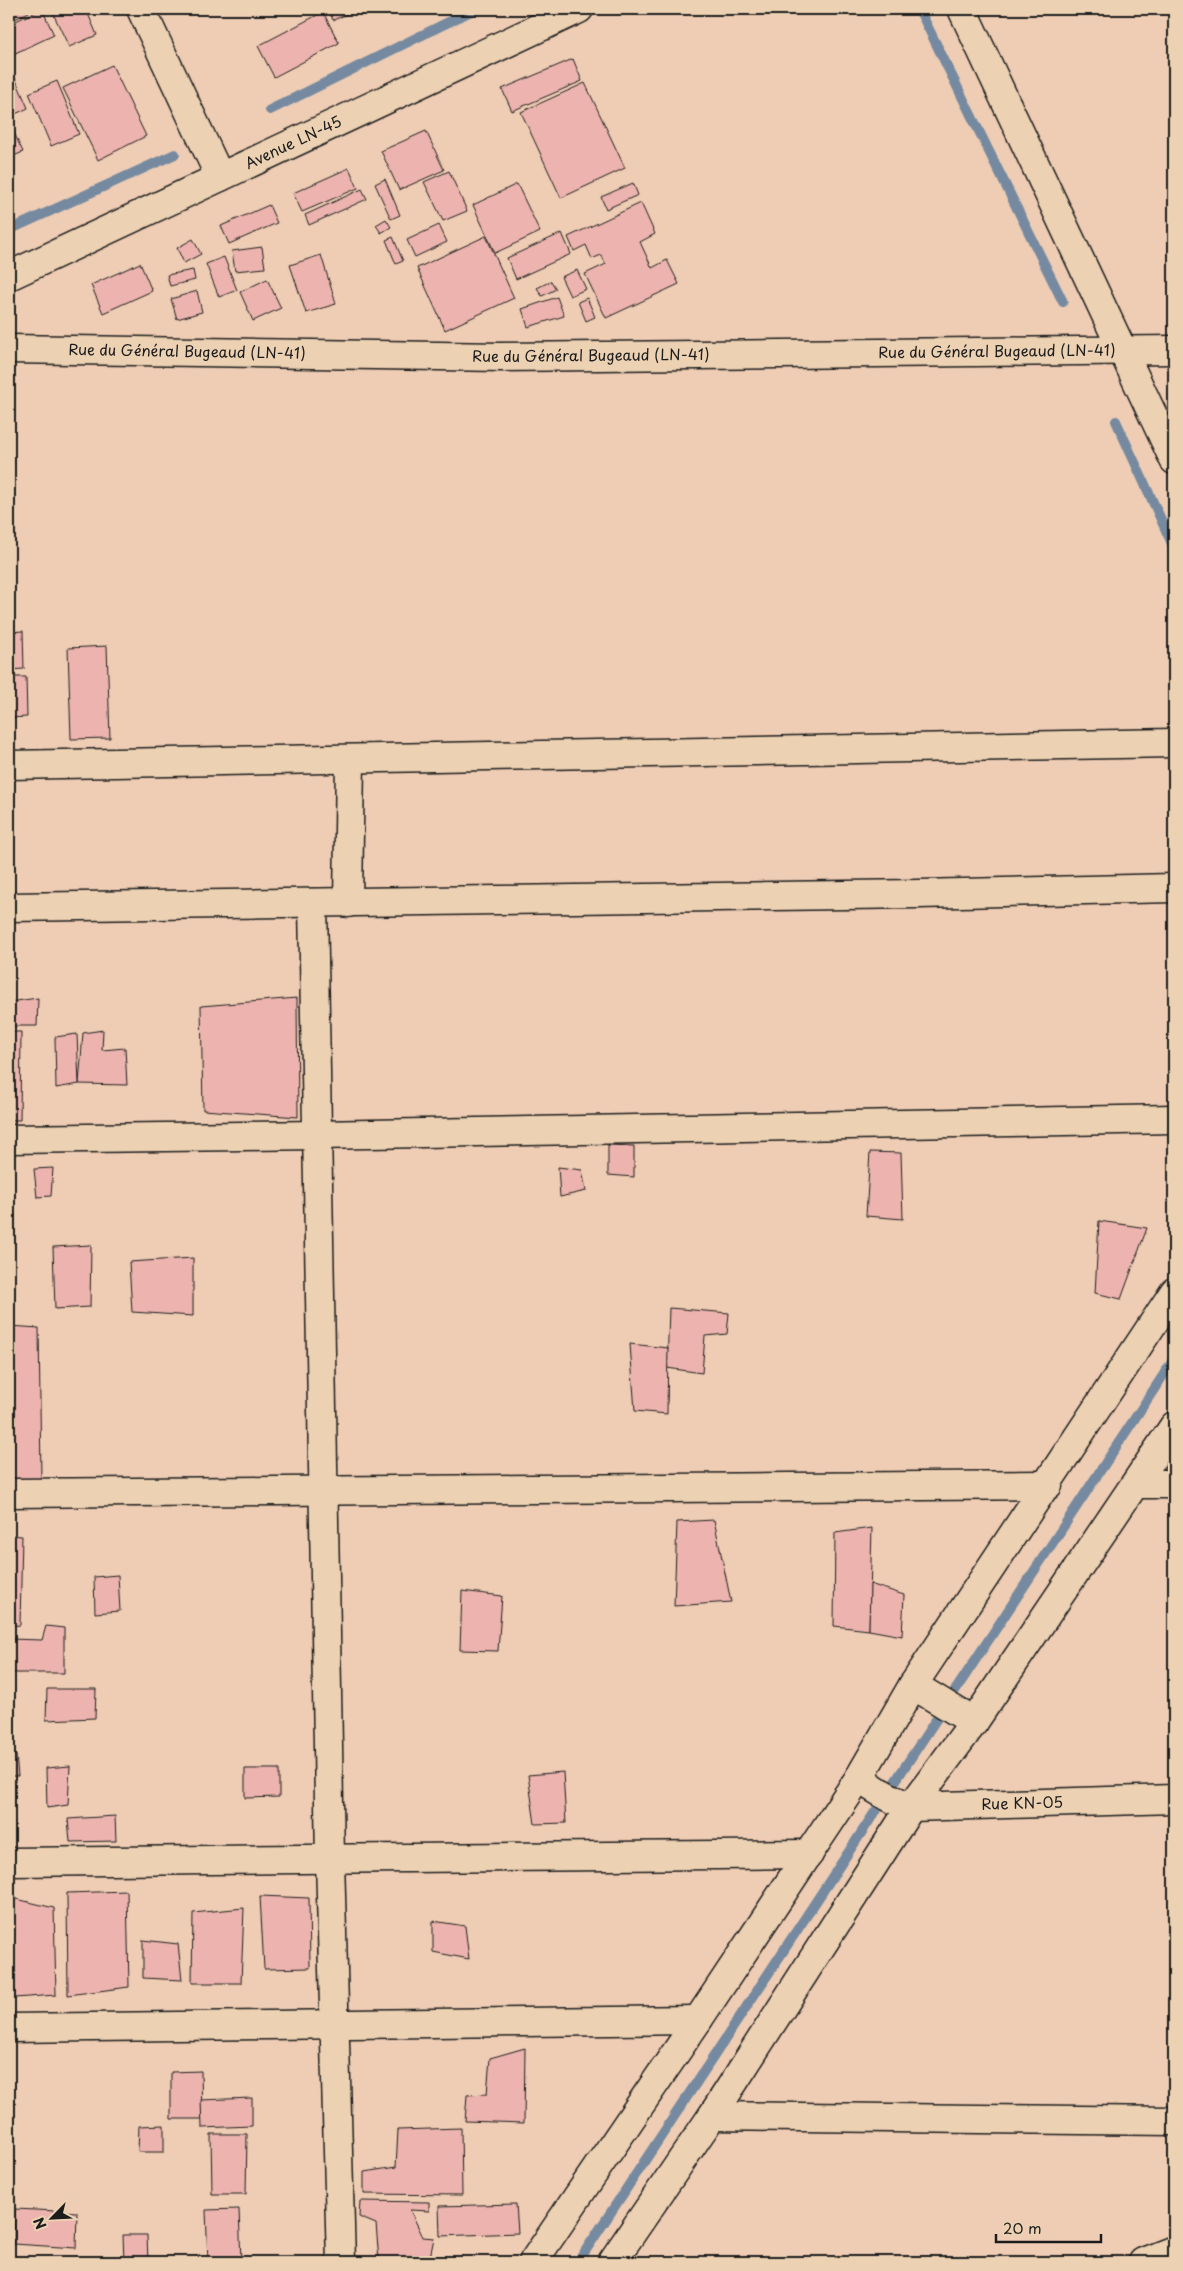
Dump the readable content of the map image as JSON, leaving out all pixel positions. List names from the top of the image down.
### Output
{
  "streets": {
    "street": ["Avenue LN-45", "Rue du Général Bugeaud (LN-41)", "Rue KN-05"]
  },
  "scale_bar": "20 m",
  "north": "bottom left"
}
